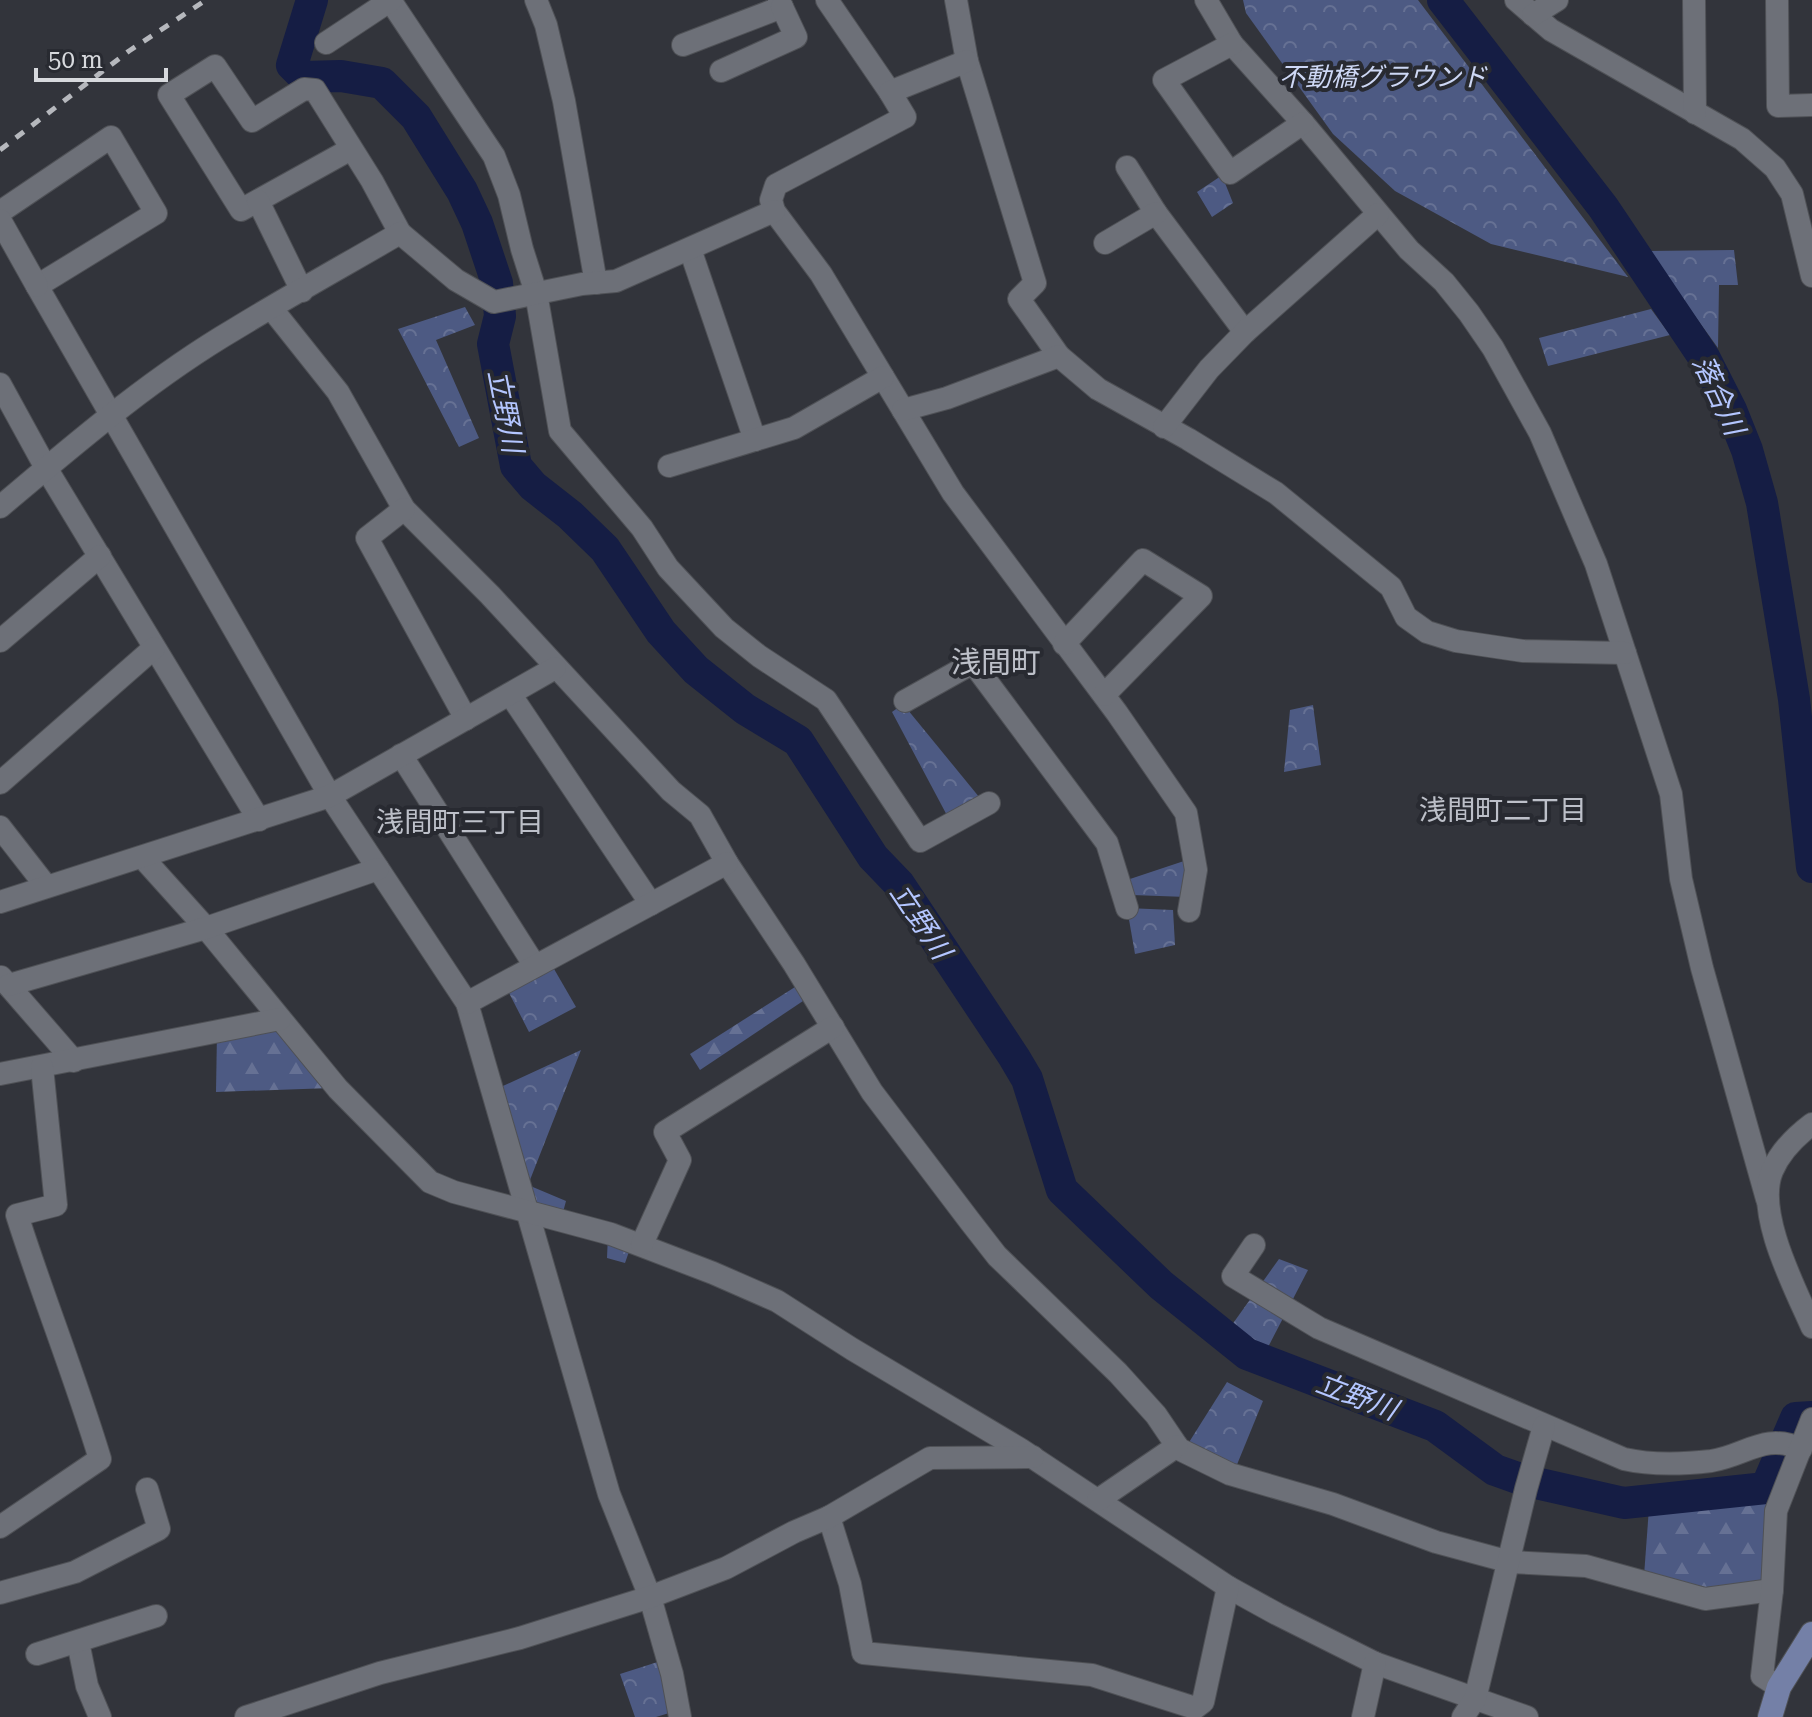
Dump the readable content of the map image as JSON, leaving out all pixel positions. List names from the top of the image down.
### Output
{
  "districts": ["浅間町", "浅間町二丁目", "浅間町三丁目"],
  "water": ["落合川", "立野川"],
  "parks": ["不動橋グラウンド"],
  "scale_bar": "50 m"
}
